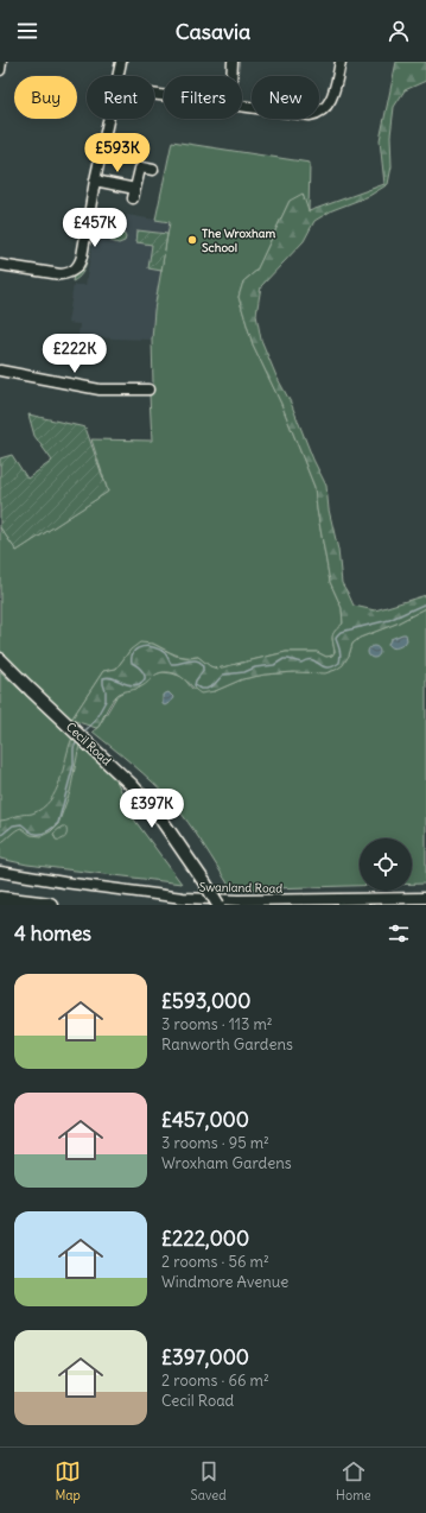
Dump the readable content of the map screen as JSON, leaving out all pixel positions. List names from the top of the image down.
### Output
{
  "streets": {
    "main road": ["Cecil Road"],
    "street": ["Swanland Road"]
  },
  "places": ["The Wroxham School"],
  "page": {
    "header": "Casavia",
    "chip": [
      "Buy",
      "Rent",
      "Filters",
      "New"
    ],
    "price": [
      "£593K",
      "£457K",
      "£222K",
      "£397K"
    ],
    "heading": "4 homes",
    "list": [
      {
        "name": "£593,000",
        "note": "3 rooms · 113 m² · Ranworth Gardens"
      },
      {
        "name": "£457,000",
        "note": "3 rooms · 95 m² · Wroxham Gardens"
      },
      {
        "name": "£222,000",
        "note": "2 rooms · 56 m² · Windmore Avenue"
      },
      {
        "name": "£397,000",
        "note": "2 rooms · 66 m² · Cecil Road"
      }
    ],
    "tabs": ["Map", "Saved", "Home"]
  }
}
